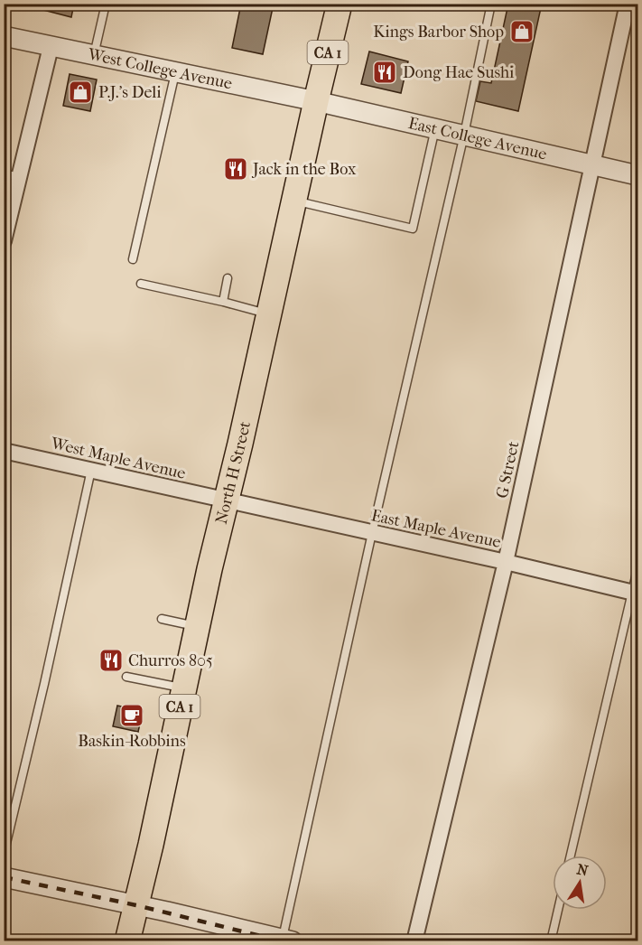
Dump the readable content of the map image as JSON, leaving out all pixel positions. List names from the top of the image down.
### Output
{
  "streets": {
    "highway": ["CA 1", "North H Street"],
    "street": [
      "West College Avenue",
      "East College Avenue",
      "West Maple Avenue",
      "G Street",
      "East Maple Avenue"
    ]
  },
  "crossings": [
    ["West College Avenue", "East College Avenue"],
    ["West College Avenue", "North H Street"],
    ["East College Avenue", "G Street"],
    ["East College Avenue", "North H Street"],
    ["West Maple Avenue", "North H Street"],
    ["West Maple Avenue", "East Maple Avenue"],
    ["G Street", "East Maple Avenue"],
    ["North H Street", "East Maple Avenue"]
  ],
  "places": {
    "shop": ["Kings Barbor Shop", "P.J.'s Deli"],
    "restaurant": ["Dong Hae Sushi", "Jack in the Box", "Churros 805"],
    "cafe": ["Baskin-Robbins"]
  },
  "north": "top"
}
